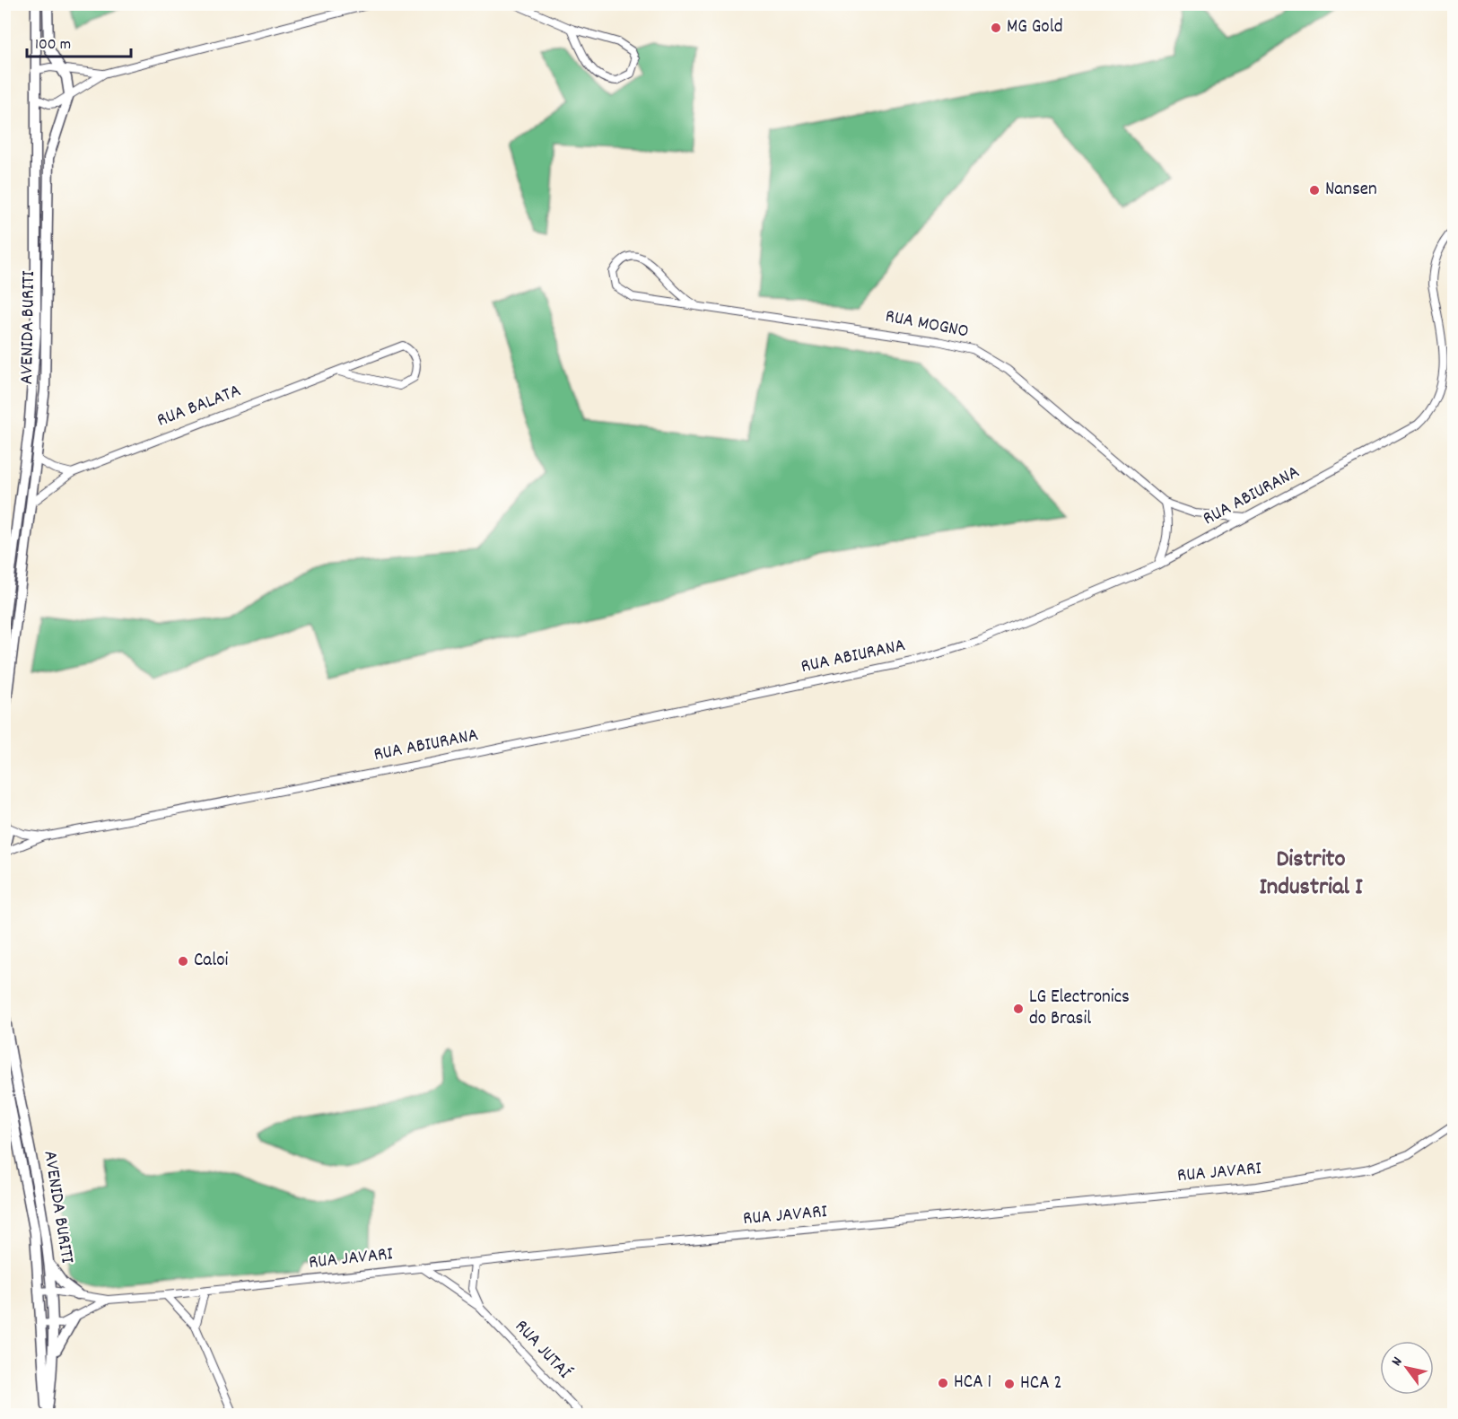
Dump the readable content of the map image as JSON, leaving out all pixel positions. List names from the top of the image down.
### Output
{
  "streets": {
    "main road": ["AVENIDA BURITI"],
    "street": [
      "RUA MOGNO",
      "RUA BALATA",
      "RUA ABIURANA",
      "RUA JAVARI",
      "RUA JUTAÍ"
    ]
  },
  "crossings": [
    ["RUA MOGNO", "RUA ABIURANA"],
    ["AVENIDA BURITI", "RUA BALATA"],
    ["AVENIDA BURITI", "RUA JAVARI"],
    ["RUA JAVARI", "RUA JUTAÍ"]
  ],
  "districts": ["Distrito Industrial I"],
  "places": [
    "MG Gold",
    "Nansen",
    "Caloi",
    "LG Electronics do Brasil",
    "HCA 1",
    "HCA 2"
  ],
  "scale_bar": "100 m",
  "north": "top left"
}
